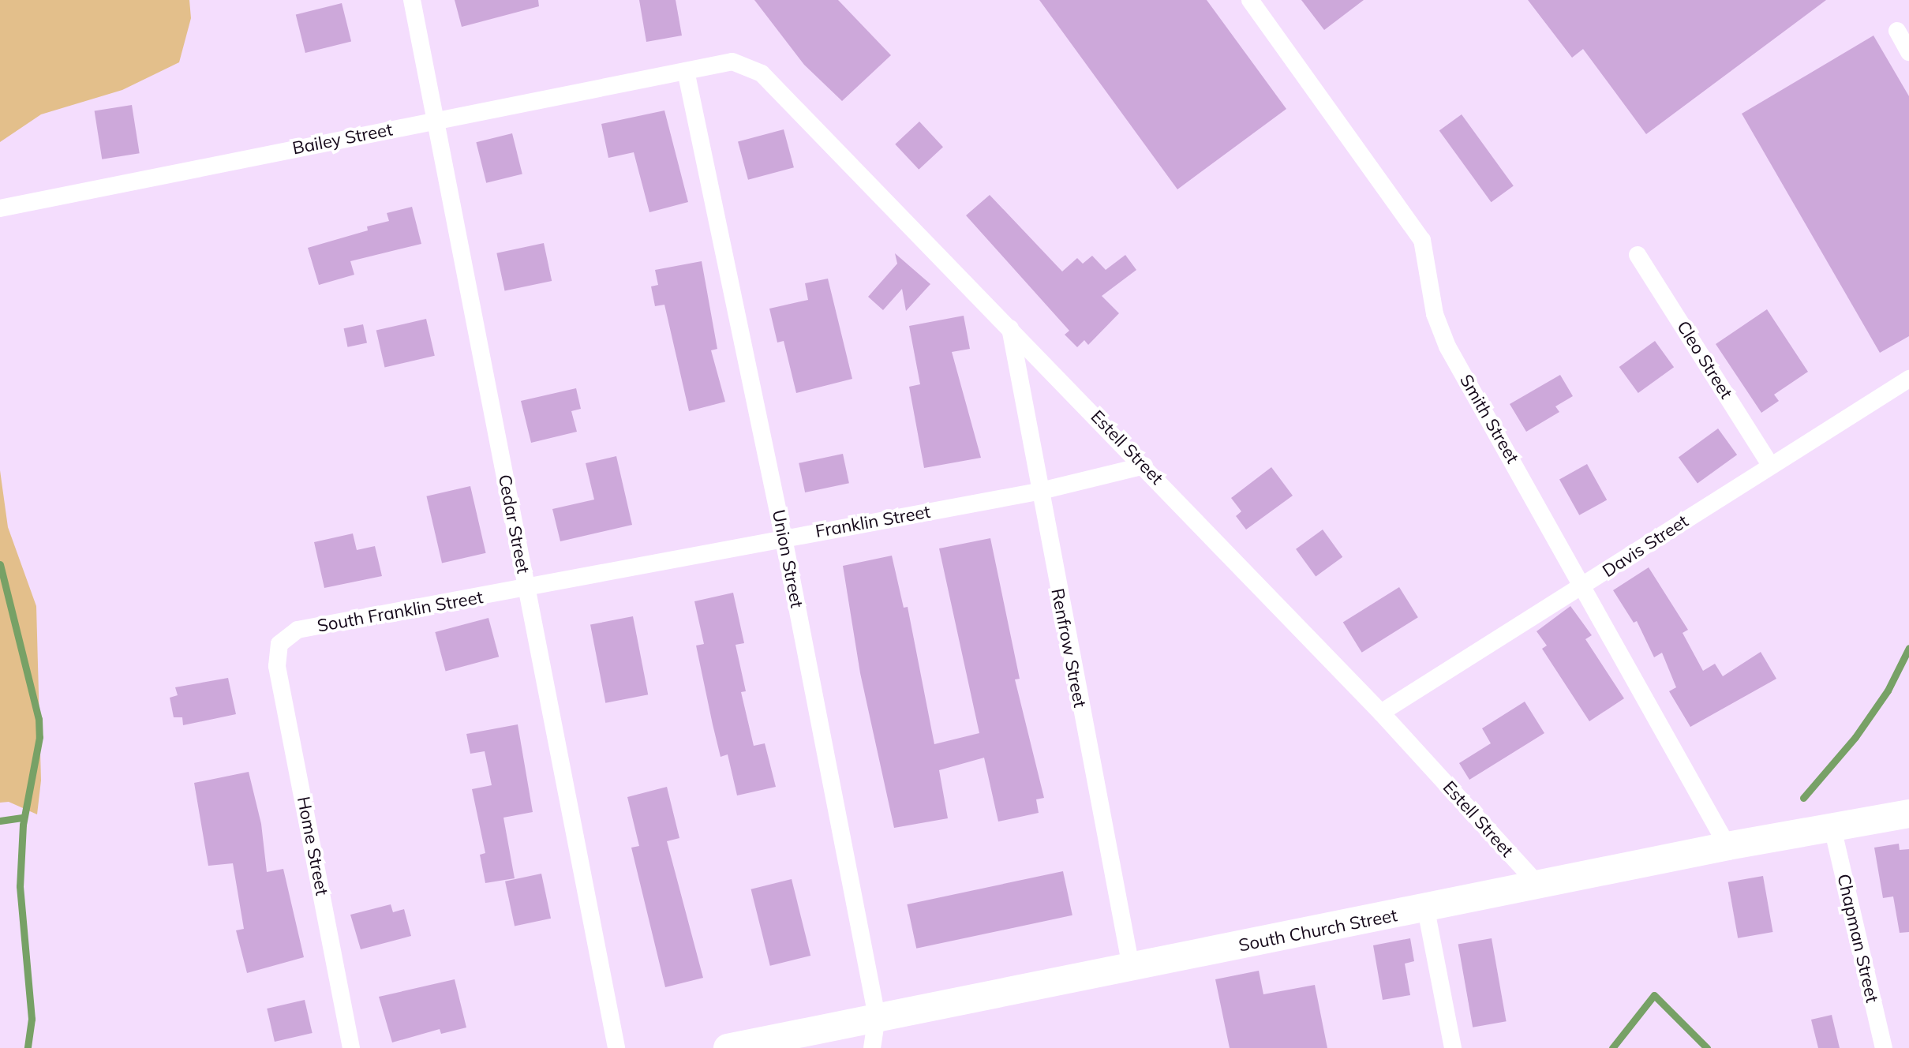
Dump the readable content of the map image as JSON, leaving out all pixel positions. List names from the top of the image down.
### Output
{
  "streets": {
    "main road": ["South Church Street"],
    "street": [
      "Bailey Street",
      "Cleo Street",
      "Smith Street",
      "Estell Street",
      "Franklin Street",
      "Cedar Street",
      "Davis Street",
      "Union Street",
      "South Franklin Street",
      "Renfrow Street",
      "Home Street",
      "Chapman Street"
    ]
  },
  "crossings": [
    ["Bailey Street", "Estell Street"],
    ["Bailey Street", "Cedar Street"],
    ["Bailey Street", "Union Street"],
    ["Cleo Street", "Davis Street"],
    ["Smith Street", "Davis Street"],
    ["Smith Street", "South Church Street"],
    ["Estell Street", "Franklin Street"],
    ["Estell Street", "Davis Street"],
    ["Estell Street", "Union Street"],
    ["Estell Street", "Renfrow Street"],
    ["Estell Street", "South Church Street"],
    ["Franklin Street", "Cedar Street"],
    ["Franklin Street", "Union Street"],
    ["Franklin Street", "South Franklin Street"],
    ["Franklin Street", "Renfrow Street"],
    ["Cedar Street", "South Franklin Street"],
    ["Union Street", "South Church Street"],
    ["South Franklin Street", "Home Street"],
    ["Renfrow Street", "South Church Street"],
    ["South Church Street", "Chapman Street"]
  ]
}
